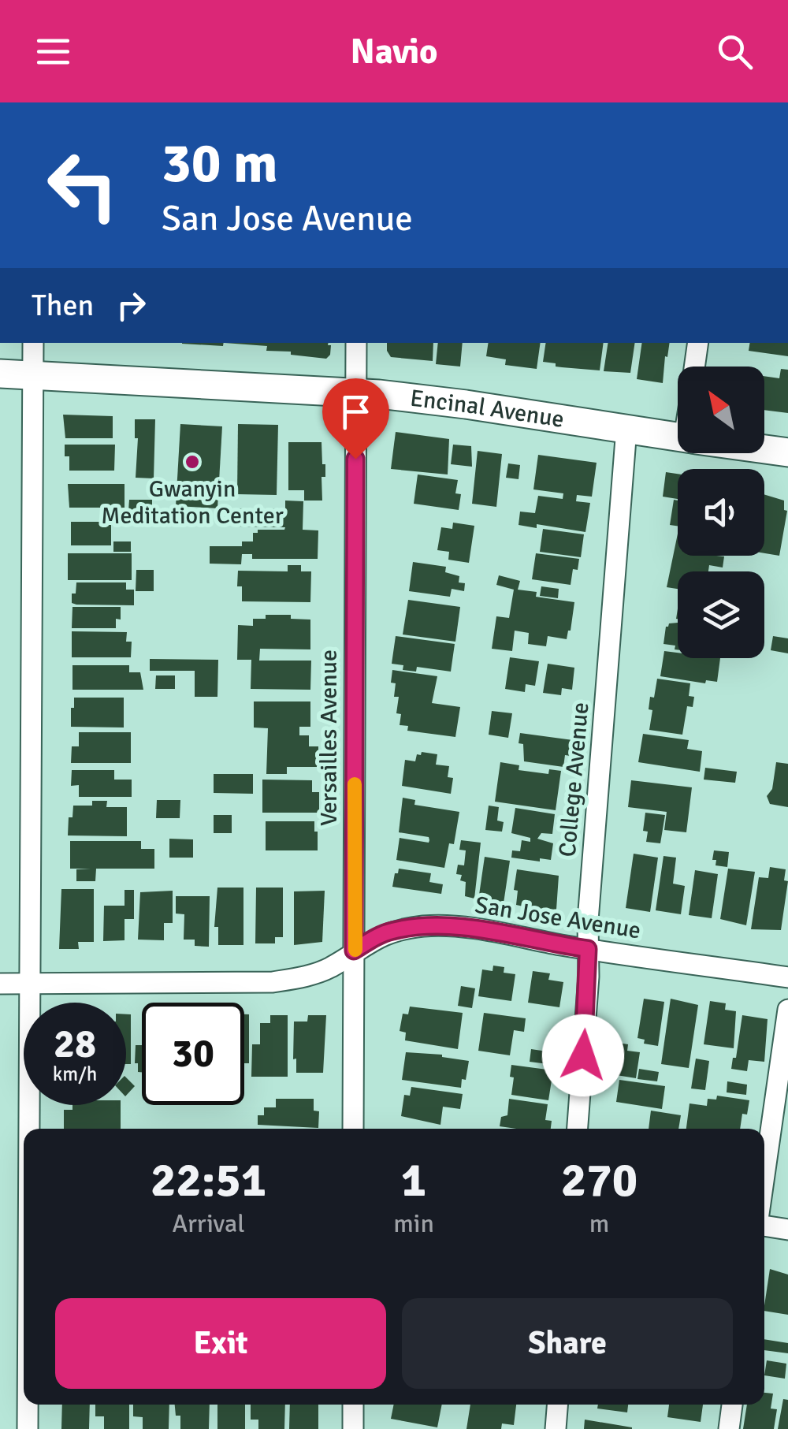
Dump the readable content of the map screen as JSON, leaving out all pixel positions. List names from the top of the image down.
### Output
{
  "streets": {
    "main road": ["Encinal Avenue"],
    "street": ["Versailles Avenue", "College Avenue", "San Jose Avenue"]
  },
  "crossings": [
    ["Encinal Avenue", "Versailles Avenue"],
    ["Encinal Avenue", "College Avenue"],
    ["Versailles Avenue", "San Jose Avenue"],
    ["College Avenue", "San Jose Avenue"]
  ],
  "places": ["Gwanyin Meditation Center"],
  "north": "top left",
  "page": {
    "header": "Navio",
    "turn": ["30 m", "San Jose Avenue"],
    "then": "Then",
    "speed": "28 km/h",
    "limit": "30",
    "eta": [
      "22:51",
      "Arrival",
      "1",
      "min",
      "270",
      "m"
    ],
    "buttons": ["Exit", "Share"]
  }
}
